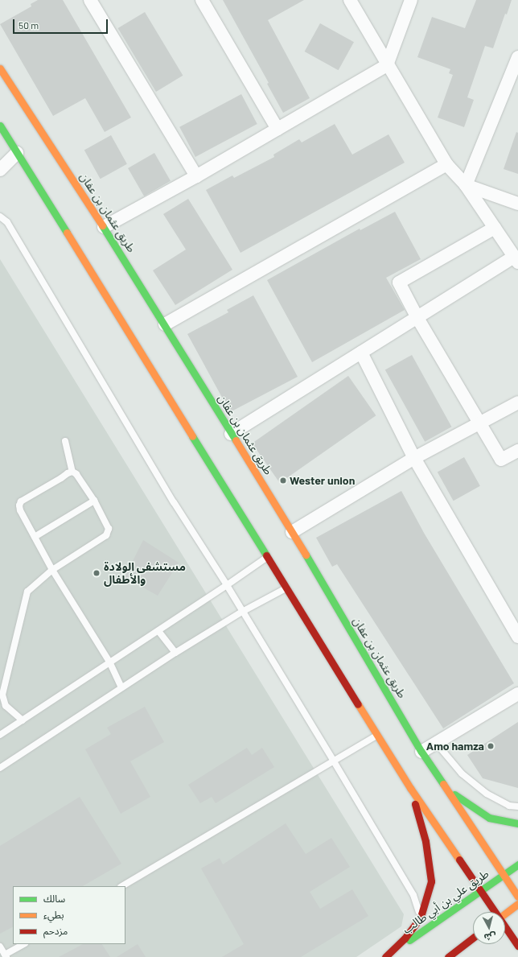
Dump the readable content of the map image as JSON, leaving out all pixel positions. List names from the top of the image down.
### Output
{
  "streets": {
    "main road": ["طريق عثمان بن عفان", "طريق علي بن أبي طالب"]
  },
  "crossings": [
    ["طريق عثمان بن عفان", "طريق علي بن أبي طالب"]
  ],
  "places": ["Wester union", "مستشفى الولادة والأطفال", "Amo hamza"],
  "legend": ["سالك", "بطيء", "مزدحم"],
  "scale_bar": "50 m",
  "north": "bottom"
}
